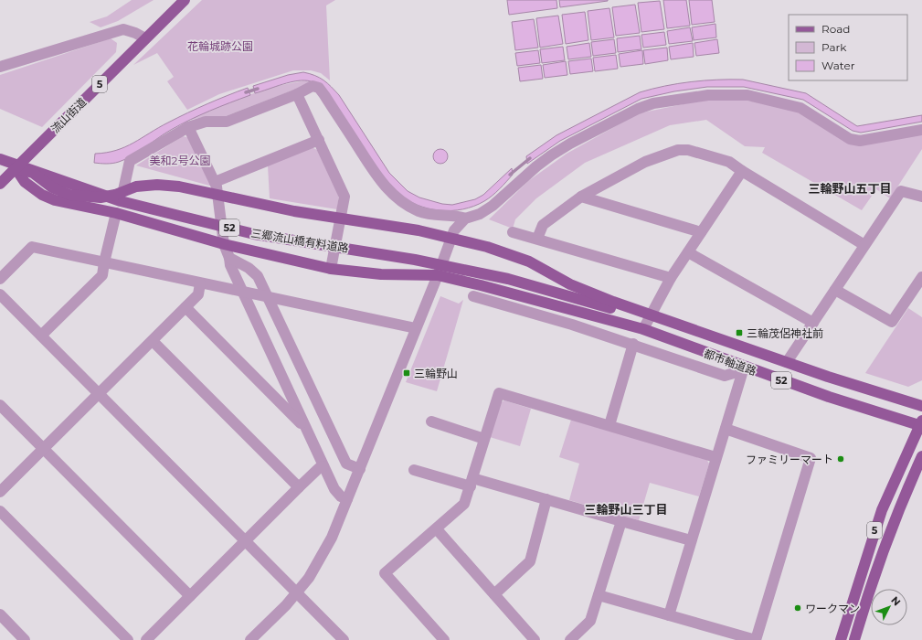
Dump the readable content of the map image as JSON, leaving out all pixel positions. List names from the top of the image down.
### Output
{
  "streets": {
    "main road": [
      "5",
      "流山街道",
      "52",
      "三郷流山橋有料道路",
      "都市軸道路"
    ]
  },
  "crossings": [
    ["5", "都市軸道路"],
    ["三郷流山橋有料道路", "都市軸道路"]
  ],
  "districts": ["三輪野山五丁目", "三輪野山三丁目"],
  "parks": ["花輪城跡公園", "美和2号公園"],
  "places": {
    "transit": ["三輪茂侶神社前", "三輪野山"],
    "other": ["ファミリーマート", "ワークマン"]
  },
  "legend": ["Road", "Park", "Water"],
  "north": "top right"
}
